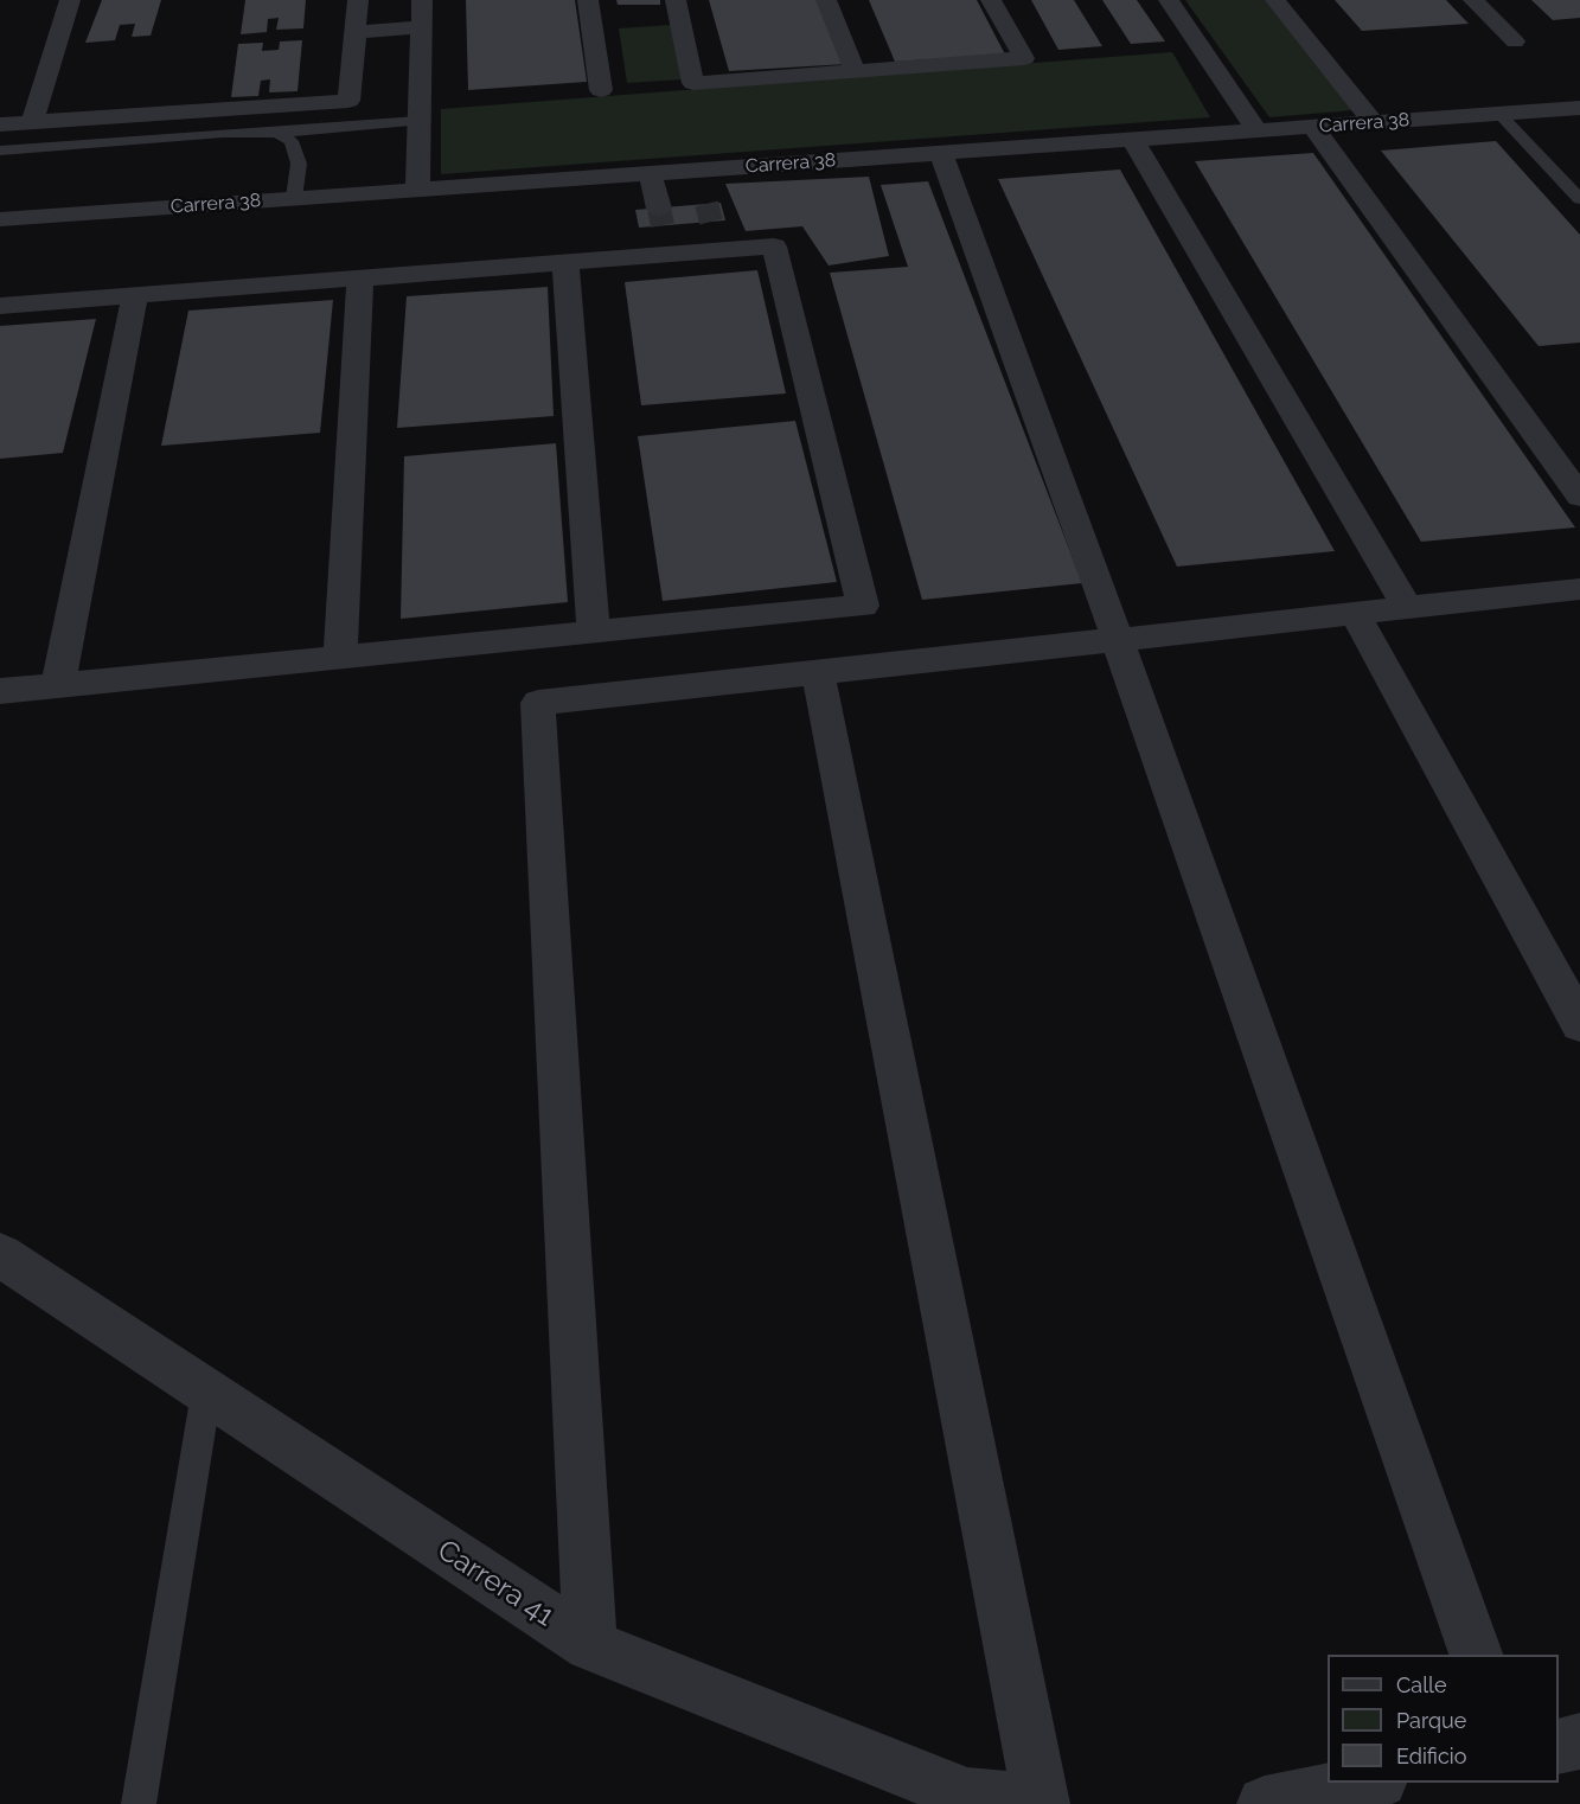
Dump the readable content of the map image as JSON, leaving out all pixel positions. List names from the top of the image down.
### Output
{
  "streets": {
    "street": ["Carrera 38", "Carrera 41"]
  },
  "legend": ["Calle", "Parque", "Edificio"]
}
